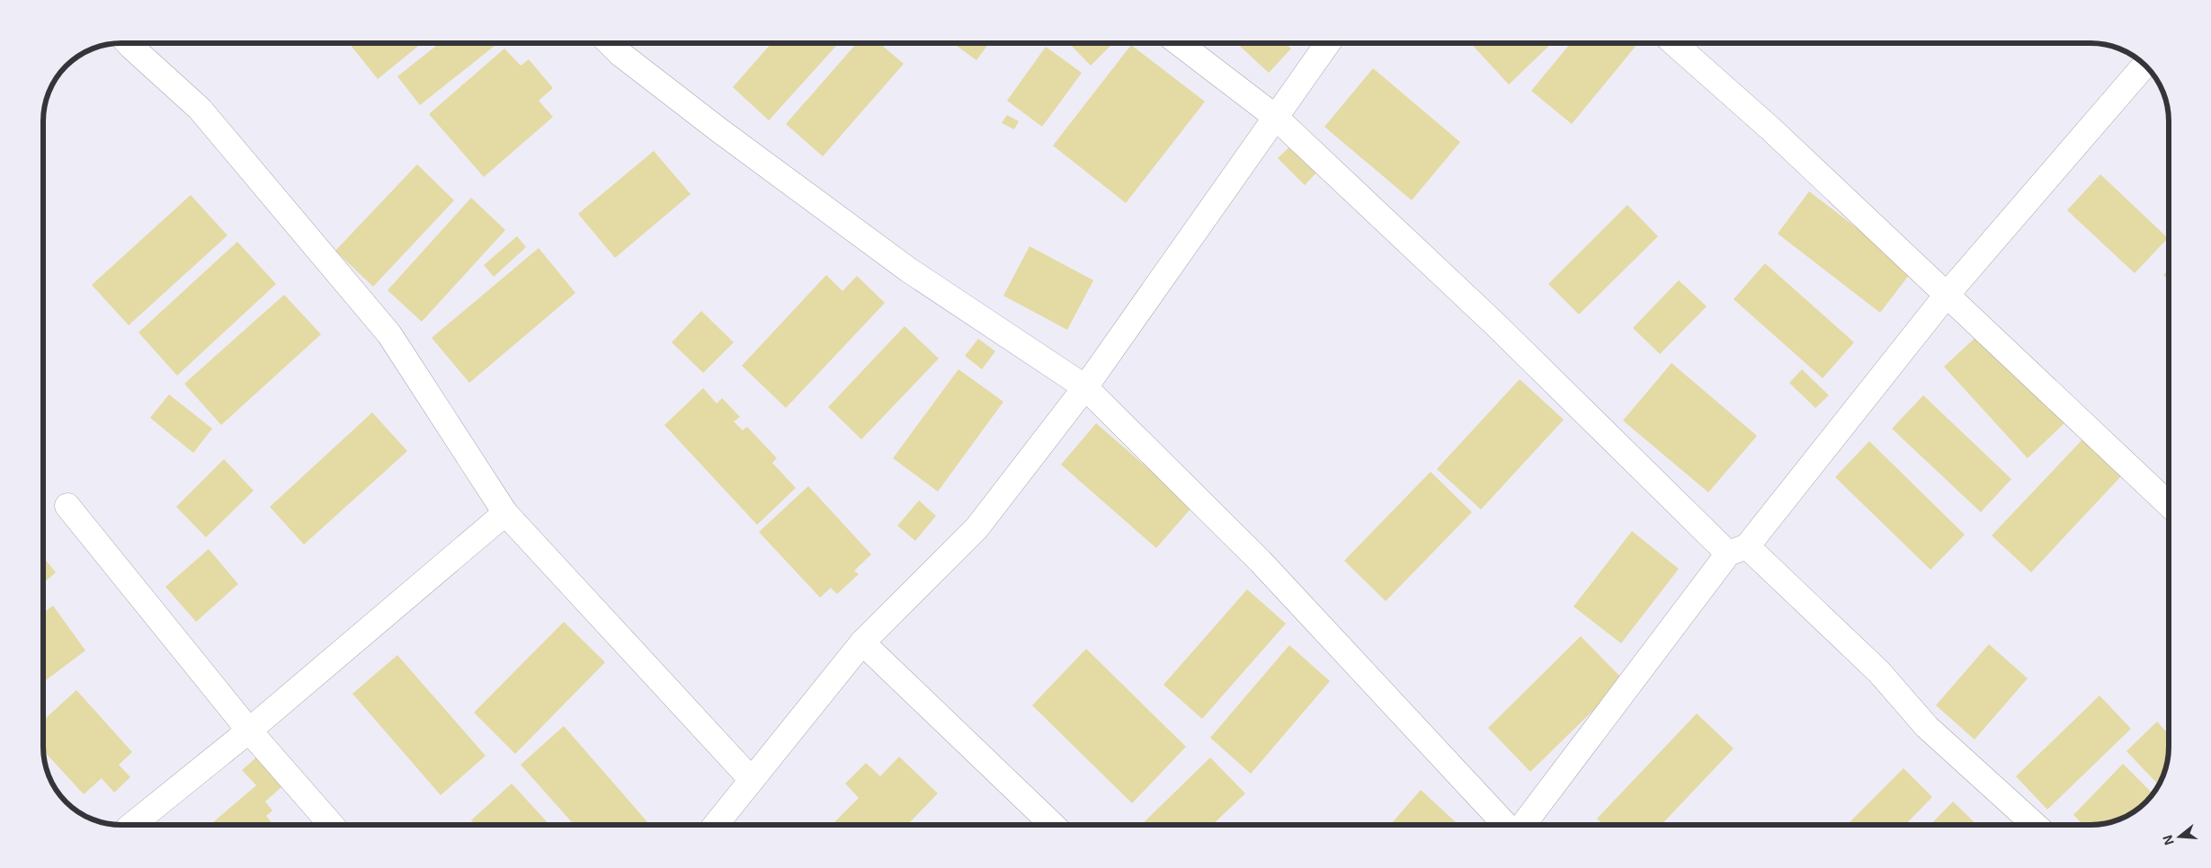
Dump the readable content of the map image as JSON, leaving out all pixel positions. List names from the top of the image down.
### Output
{
  "north": "left"
}
